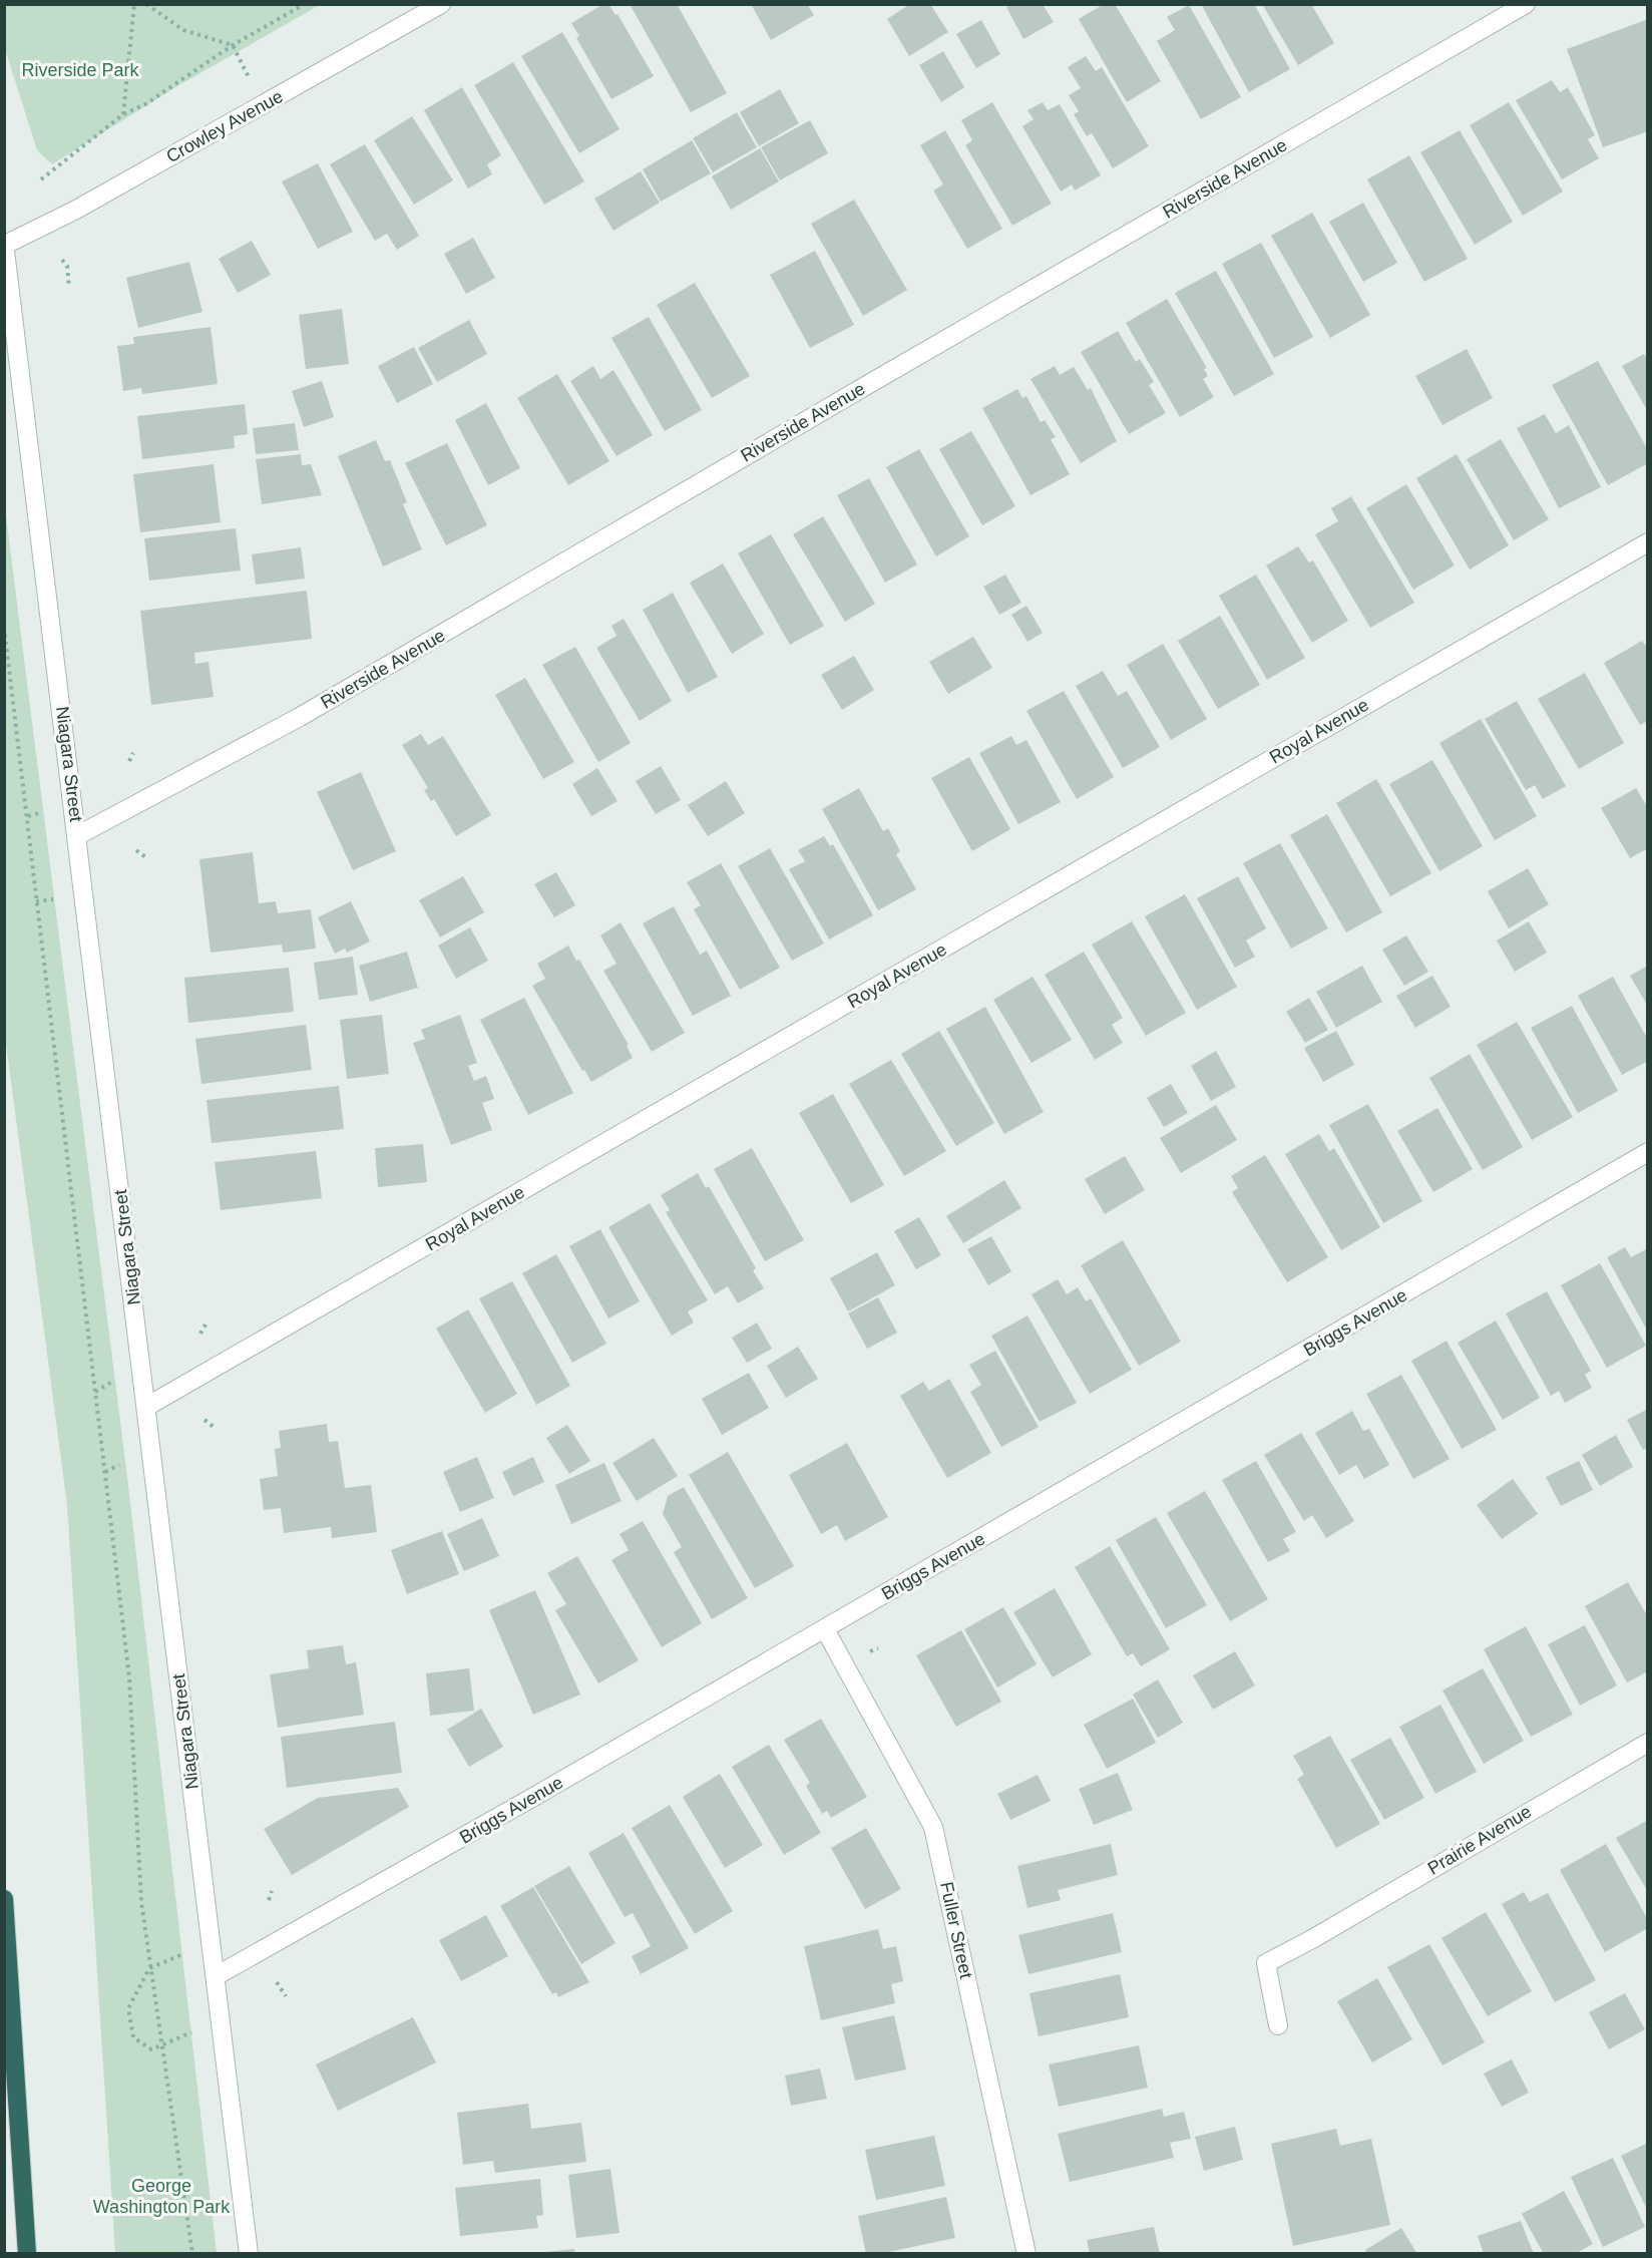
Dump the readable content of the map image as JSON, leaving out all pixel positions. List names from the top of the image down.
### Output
{
  "streets": {
    "street": [
      "Crowley Avenue",
      "Riverside Avenue",
      "Royal Avenue",
      "Niagara Street",
      "Briggs Avenue",
      "Prairie Avenue",
      "Fuller Street"
    ]
  },
  "crossings": [
    ["Crowley Avenue", "Niagara Street"],
    ["Riverside Avenue", "Niagara Street"],
    ["Royal Avenue", "Niagara Street"],
    ["Niagara Street", "Briggs Avenue"],
    ["Briggs Avenue", "Fuller Street"]
  ],
  "parks": ["Riverside Park", "George Washington Park"]
}
